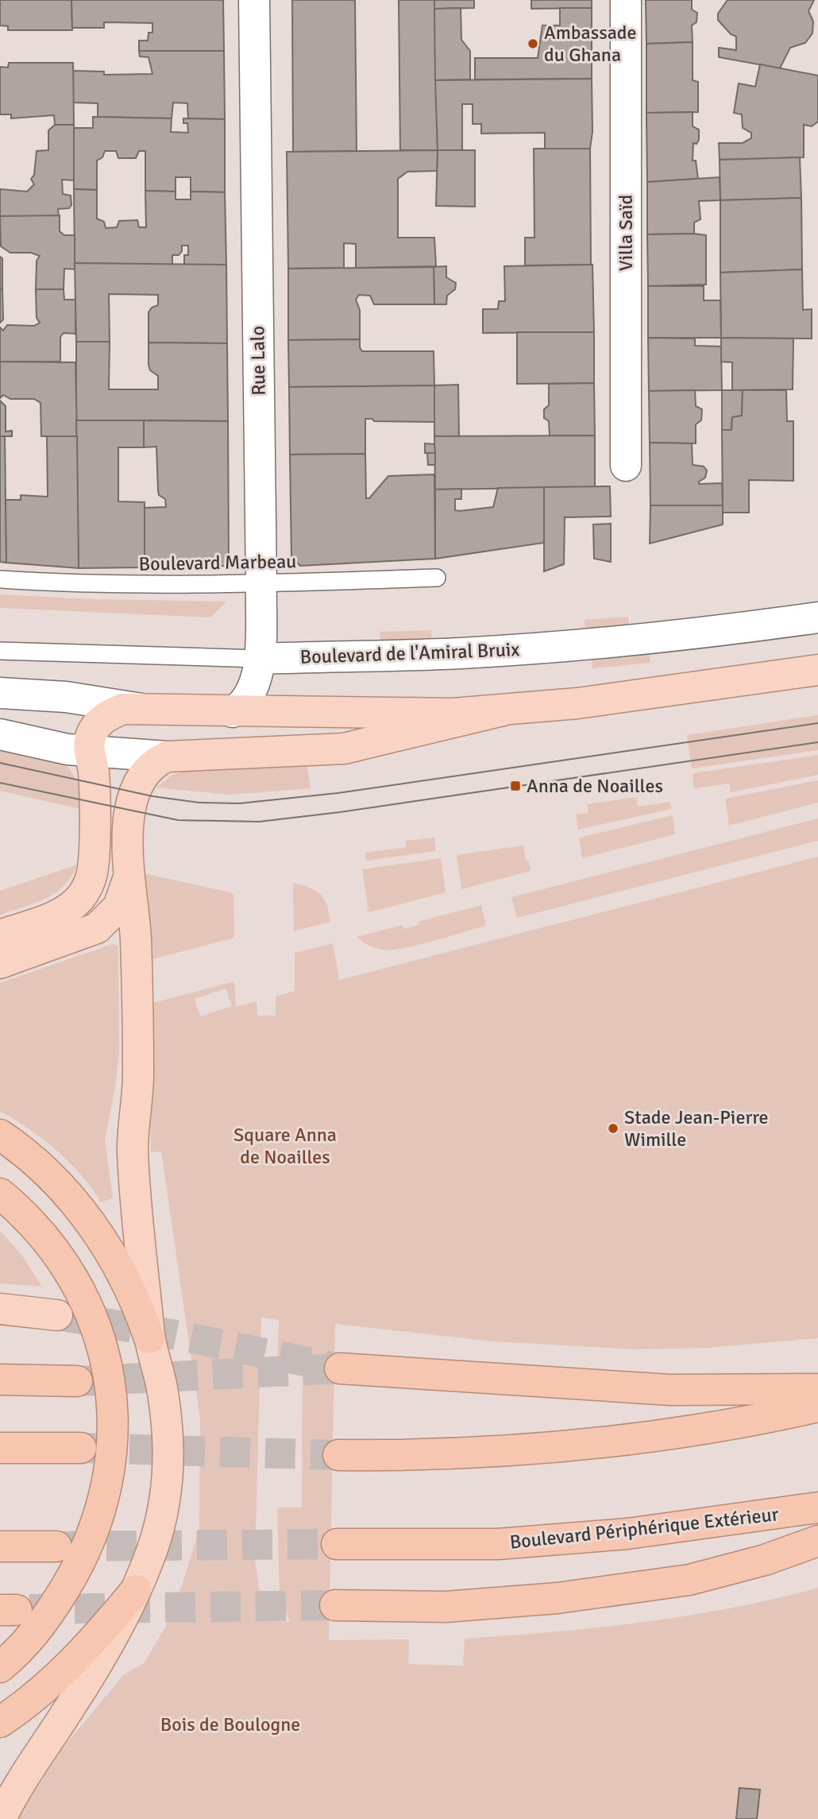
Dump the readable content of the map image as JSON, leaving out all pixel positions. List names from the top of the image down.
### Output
{
  "streets": {
    "highway": ["Boulevard Périphérique Extérieur"],
    "street": ["Villa Saïd", "Rue Lalo", "Boulevard de l'Amiral Bruix"],
    "lane": ["Boulevard Marbeau"]
  },
  "crossings": [
    ["Rue Lalo", "Boulevard Marbeau"],
    ["Rue Lalo", "Boulevard de l'Amiral Bruix"]
  ],
  "parks": ["Square Anna de Noailles", "Bois de Boulogne"],
  "places": {
    "other": ["Ambassade du Ghana", "Stade Jean-Pierre Wimille"],
    "transit": ["Anna de Noailles"]
  }
}
